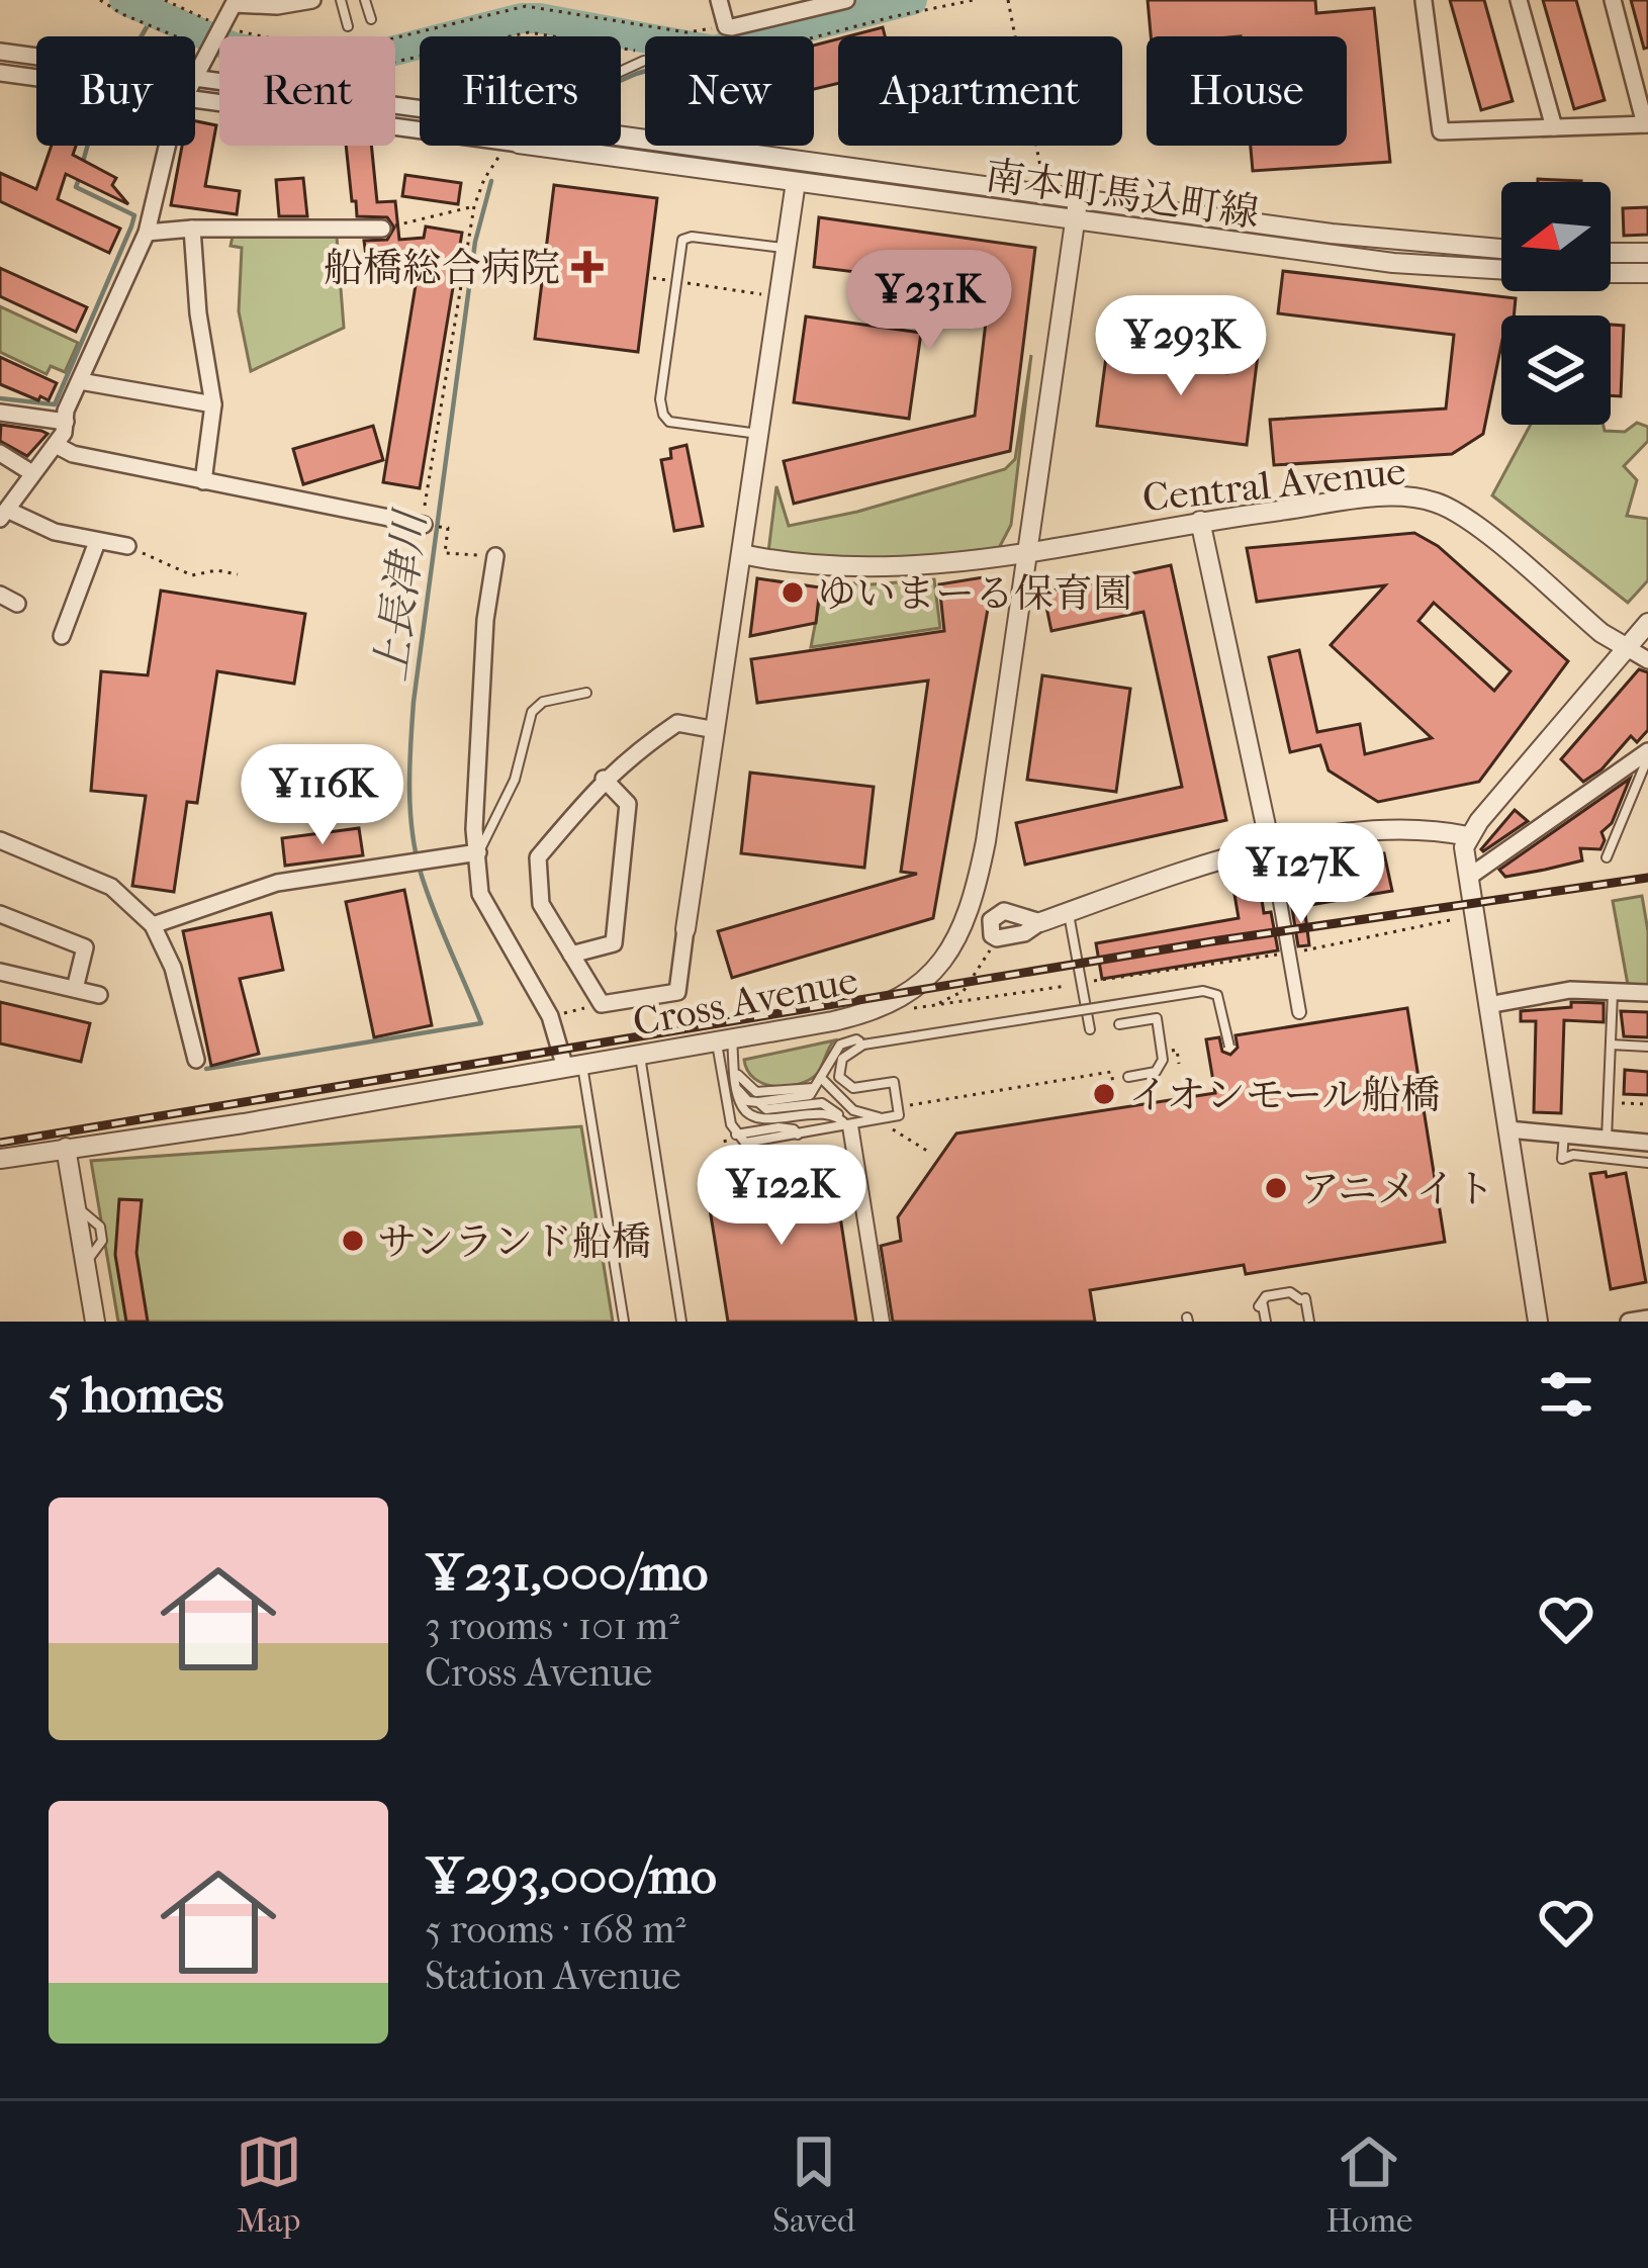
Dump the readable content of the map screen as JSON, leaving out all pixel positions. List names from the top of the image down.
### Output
{
  "streets": {
    "street": ["南本町馬込町線", "Central Avenue", "Cross Avenue"]
  },
  "crossings": [
    ["南本町馬込町線", "Cross Avenue"],
    ["Central Avenue", "Cross Avenue"]
  ],
  "water": ["上長津川"],
  "places": {
    "health": ["船橋総合病院"],
    "other": [
      "ゆいまーる保育園",
      "イオンモール船橋",
      "アニメイト",
      "サンランド船橋"
    ]
  },
  "north": "left",
  "page": {
    "chip": [
      "Buy",
      "Rent",
      "Filters",
      "New",
      "Apartment",
      "House"
    ],
    "price": [
      "¥231K",
      "¥293K",
      "¥116K",
      "¥127K",
      "¥122K"
    ],
    "heading": "5 homes",
    "list": [
      {
        "name": "¥231,000/mo",
        "note": "3 rooms · 101 m² · Cross Avenue"
      },
      {
        "name": "¥293,000/mo",
        "note": "5 rooms · 168 m² · Station Avenue"
      }
    ],
    "tabs": ["Map", "Saved", "Home"]
  }
}
